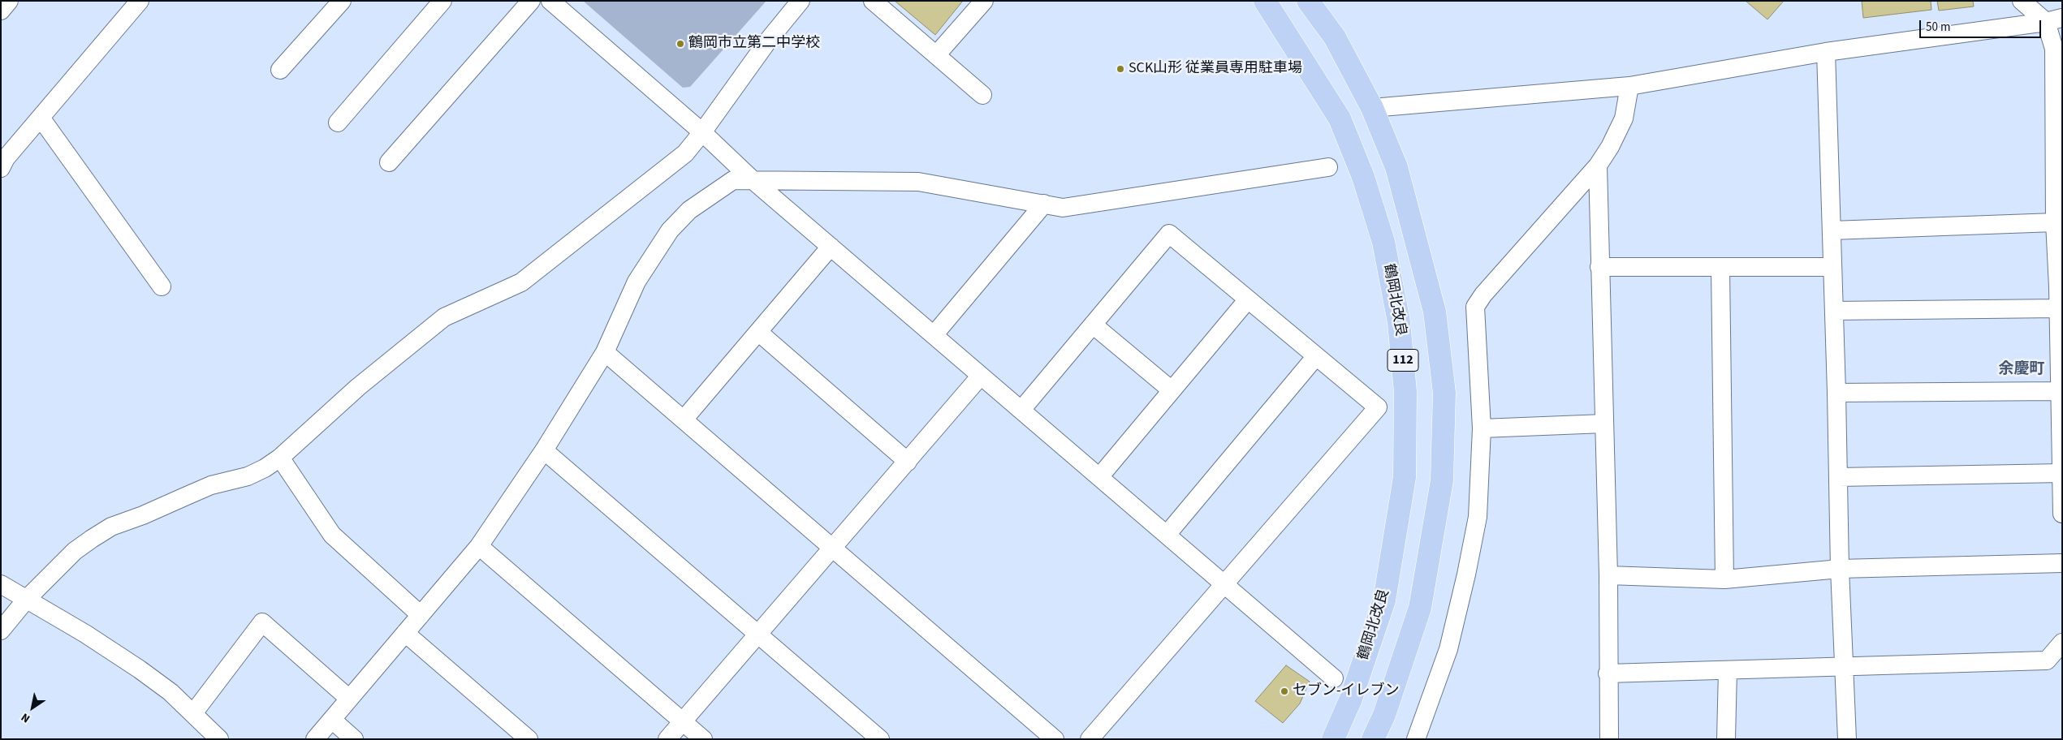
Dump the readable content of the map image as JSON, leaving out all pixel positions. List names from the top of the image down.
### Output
{
  "streets": {
    "highway": ["鶴岡北改良", "112"]
  },
  "districts": ["余慶町"],
  "places": ["鶴岡市立第二中学校", "SCK山形 従業員専用駐車場", "セブン-イレブン"],
  "scale_bar": "50 m",
  "north": "bottom left"
}
